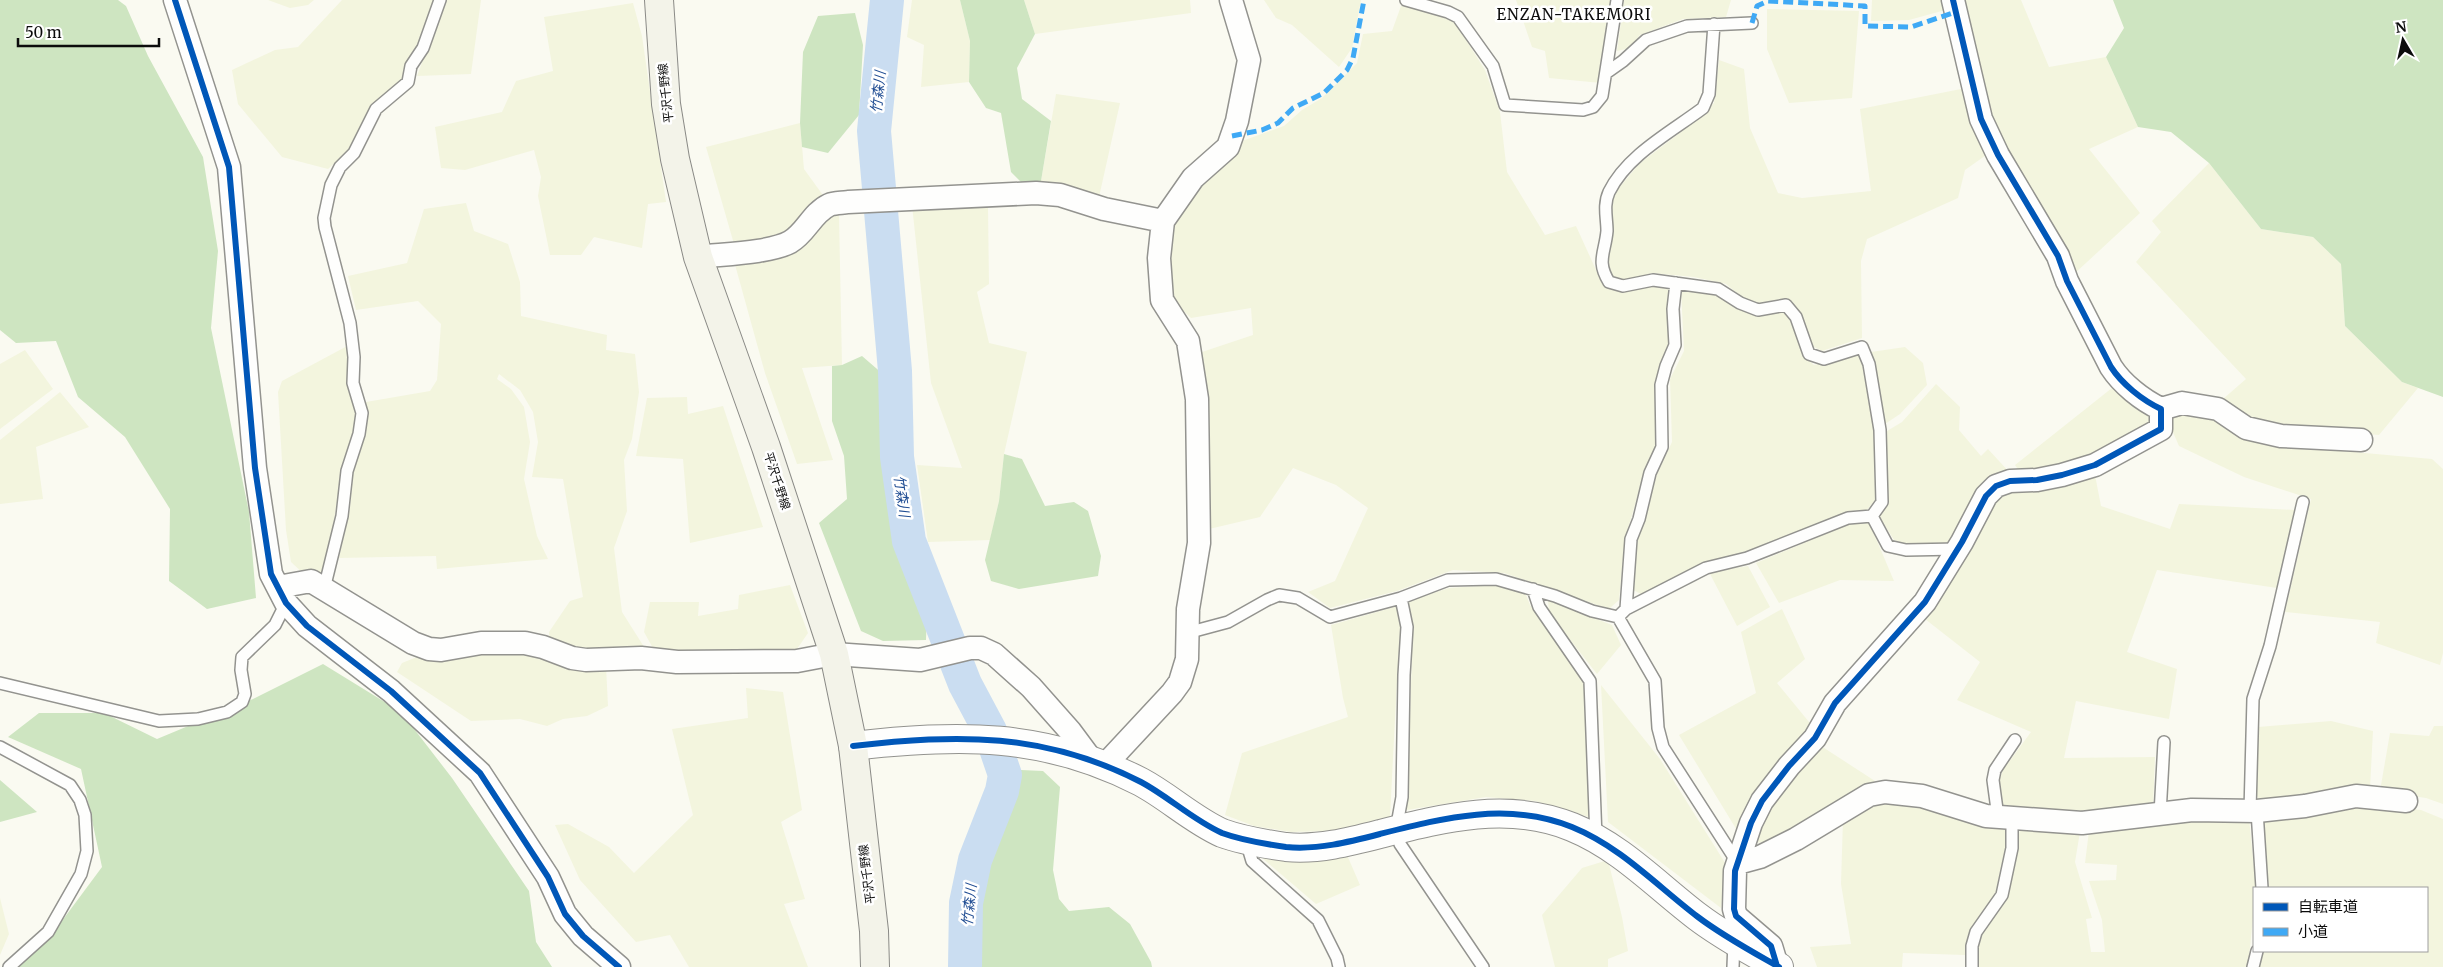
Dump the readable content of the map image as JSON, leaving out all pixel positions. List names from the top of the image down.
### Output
{
  "streets": {
    "main road": ["平沢千野線"]
  },
  "districts": ["ENZAN-TAKEMORI"],
  "water": ["竹森川"],
  "legend": ["自転車道", "小道"],
  "scale_bar": "50 m",
  "north": "top"
}
